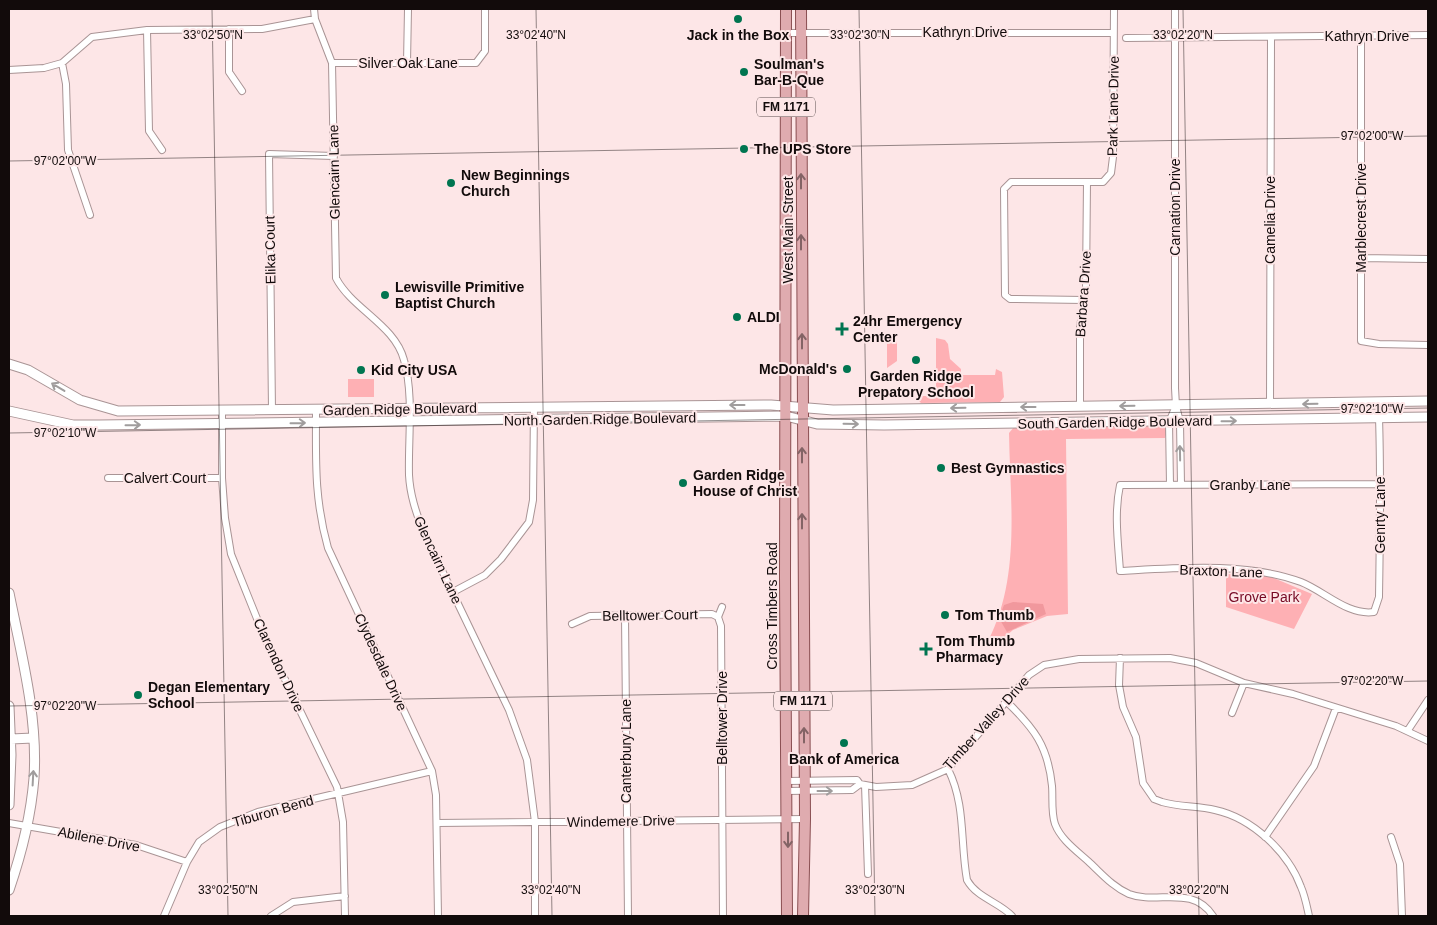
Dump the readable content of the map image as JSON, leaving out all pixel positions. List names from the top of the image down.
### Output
{
  "streets": {
    "main road": [
      "FM 1171",
      "West Main Street",
      "Garden Ridge Boulevard",
      "North Garden Ridge Boulevard",
      "South Garden Ridge Boulevard",
      "Cross Timbers Road"
    ],
    "street": [
      "Kathryn Drive",
      "Silver Oak Lane",
      "Park Lane Drive",
      "Glencairn Lane",
      "Carnation Drive",
      "Marblecrest Drive",
      "Camelia Drive",
      "Elika Court",
      "Barbara Drive",
      "Calvert Court",
      "Granby Lane",
      "Genrty Lane",
      "Braxton Lane",
      "Belltower Court",
      "Clydesdale Drive",
      "Clarendon Drive",
      "Belltower Drive",
      "Timber Valley Drive",
      "Canterbury Lane",
      "Tiburon Bend",
      "Windemere Drive",
      "Abilene Drive"
    ]
  },
  "crossings": [
    ["Kathryn Drive", "Park Lane Drive"],
    ["Kathryn Drive", "Carnation Drive"],
    ["Kathryn Drive", "Marblecrest Drive"],
    ["Kathryn Drive", "Camelia Drive"],
    ["Kathryn Drive", "West Main Street"],
    ["Silver Oak Lane", "Glencairn Lane"],
    ["Park Lane Drive", "Barbara Drive"],
    ["FM 1171", "West Main Street"],
    ["FM 1171", "North Garden Ridge Boulevard"],
    ["FM 1171", "South Garden Ridge Boulevard"],
    ["FM 1171", "Timber Valley Drive"],
    ["FM 1171", "Windemere Drive"],
    ["Glencairn Lane", "Elika Court"],
    ["Glencairn Lane", "Garden Ridge Boulevard"],
    ["Glencairn Lane", "North Garden Ridge Boulevard"],
    ["Glencairn Lane", "Windemere Drive"],
    ["Carnation Drive", "South Garden Ridge Boulevard"],
    ["Carnation Drive", "Granby Lane"],
    ["Camelia Drive", "South Garden Ridge Boulevard"],
    ["West Main Street", "Garden Ridge Boulevard"],
    ["West Main Street", "North Garden Ridge Boulevard"],
    ["West Main Street", "South Garden Ridge Boulevard"],
    ["West Main Street", "Cross Timbers Road"],
    ["Elika Court", "Garden Ridge Boulevard"],
    ["Barbara Drive", "South Garden Ridge Boulevard"],
    ["Garden Ridge Boulevard", "South Garden Ridge Boulevard"],
    ["Garden Ridge Boulevard", "Clydesdale Drive"],
    ["Garden Ridge Boulevard", "Clarendon Drive"],
    ["North Garden Ridge Boulevard", "South Garden Ridge Boulevard"],
    ["North Garden Ridge Boulevard", "Cross Timbers Road"],
    ["North Garden Ridge Boulevard", "Clydesdale Drive"],
    ["North Garden Ridge Boulevard", "Clarendon Drive"],
    ["South Garden Ridge Boulevard", "Genrty Lane"],
    ["Calvert Court", "Clarendon Drive"],
    ["Granby Lane", "Genrty Lane"],
    ["Granby Lane", "Braxton Lane"],
    ["Genrty Lane", "Braxton Lane"],
    ["Cross Timbers Road", "Timber Valley Drive"],
    ["Cross Timbers Road", "Windemere Drive"],
    ["Belltower Court", "Belltower Drive"],
    ["Belltower Court", "Canterbury Lane"],
    ["Clydesdale Drive", "Tiburon Bend"],
    ["Clydesdale Drive", "Windemere Drive"],
    ["Clarendon Drive", "Tiburon Bend"],
    ["Belltower Drive", "Windemere Drive"],
    ["Canterbury Lane", "Windemere Drive"],
    ["Tiburon Bend", "Abilene Drive"]
  ],
  "one_way": ["Garden Ridge Boulevard", "North Garden Ridge Boulevard"],
  "parks": ["Grove Park"],
  "places": {
    "other": [
      "Jack in the Box",
      "Soulman's Bar-B-Que",
      "The UPS Store",
      "New Beginnings Church",
      "Lewisville Primitive Baptist Church",
      "ALDI",
      "Garden Ridge Prepatory School",
      "McDonald's",
      "Kid City USA",
      "Best Gymnastics",
      "Garden Ridge House of Christ",
      "Tom Thumb",
      "Degan Elementary School",
      "Bank of America"
    ],
    "health": ["24hr Emergency Center", "Tom Thumb Pharmacy"]
  },
  "coordinates": [
    "33°02'50\"N",
    "33°02'40\"N",
    "33°02'30\"N",
    "33°02'20\"N",
    "97°02'00\"W",
    "97°02'10\"W",
    "97°02'20\"W"
  ]
}
